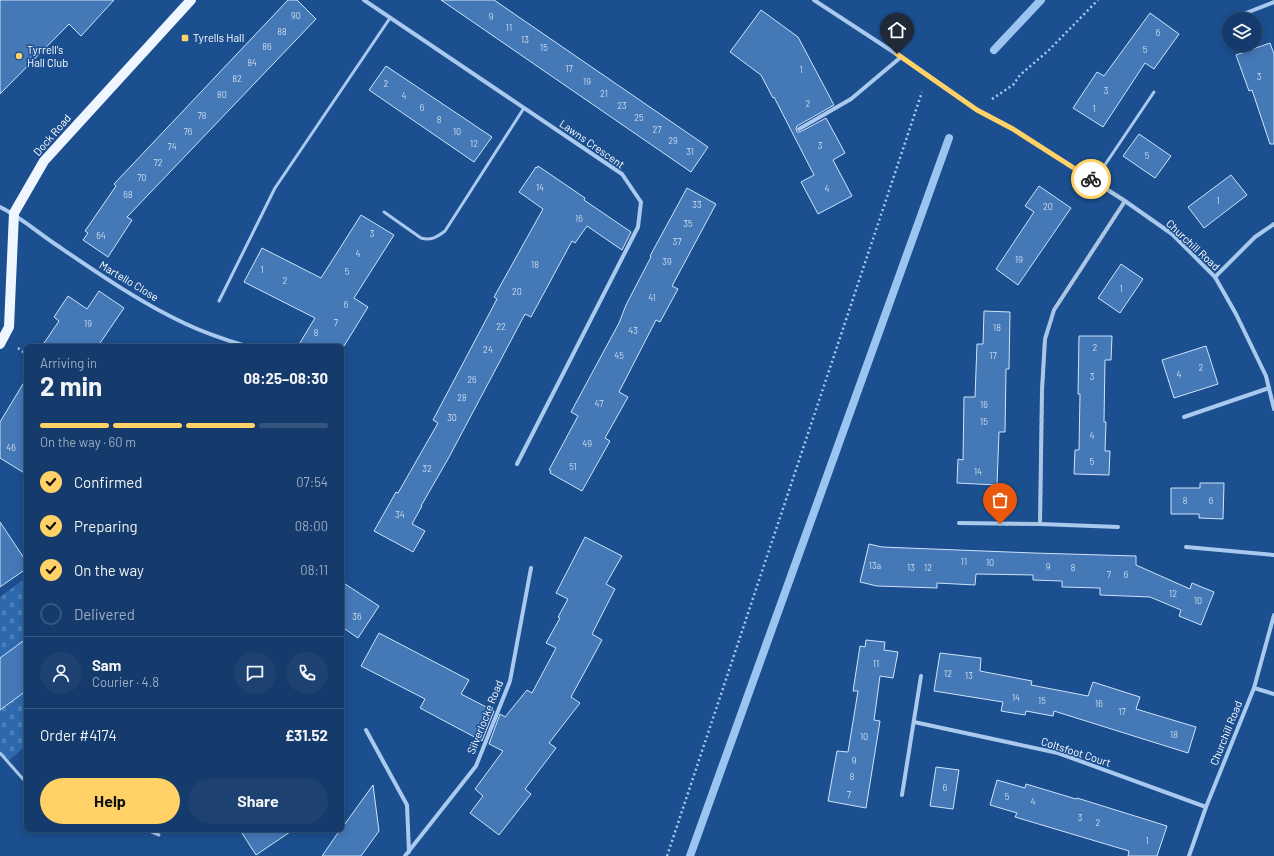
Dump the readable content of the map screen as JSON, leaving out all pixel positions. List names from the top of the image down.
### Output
{
  "streets": {
    "main road": ["Dock Road"],
    "street": [
      "Lawns Crescent",
      "Churchill Road",
      "Martello Close",
      "Silverlocke Road",
      "Coltsfoot Court"
    ]
  },
  "crossings": [
    ["Dock Road", "Martello Close"],
    ["Churchill Road", "Coltsfoot Court"]
  ],
  "places": {
    "transit": ["Tyrells Hall"],
    "other": ["Tyrrell's Hall Club"]
  },
  "house_numbers": [
    "90",
    "9",
    "11",
    "88",
    "6",
    "13",
    "86",
    "15",
    "5",
    "84",
    "17",
    "1",
    "3",
    "82",
    "19",
    "2",
    "3",
    "21",
    "80",
    "4",
    "2",
    "23",
    "6",
    "1",
    "78",
    "25",
    "8",
    "27",
    "76",
    "10",
    "29",
    "12",
    "3",
    "74",
    "31",
    "5",
    "72",
    "70",
    "14",
    "4",
    "68",
    "1",
    "33",
    "20",
    "16",
    "35",
    "3",
    "64",
    "37",
    "4",
    "19",
    "39",
    "18",
    "1",
    "5",
    "2",
    "1",
    "20",
    "41",
    "6",
    "7",
    "19",
    "22",
    "18",
    "43",
    "8",
    "2",
    "24",
    "45",
    "17",
    "2",
    "4",
    "3",
    "26",
    "28",
    "47",
    "16",
    "30",
    "15",
    "4",
    "49",
    "46",
    "5",
    "51",
    "32",
    "14",
    "8",
    "6",
    "34",
    "11",
    "10",
    "13a",
    "9",
    "13",
    "12",
    "8",
    "7",
    "6",
    "12",
    "10",
    "36",
    "11",
    "12",
    "13",
    "14",
    "15",
    "16",
    "17",
    "18",
    "10",
    "9",
    "8",
    "6",
    "7",
    "5",
    "4",
    "3",
    "2",
    "1"
  ],
  "page": {
    "heading": ["2 min", "Arriving in", "08:25–08:30"],
    "panel": [
      "Sam",
      "Courier · 4.8",
      "Order #4174",
      "£31.52"
    ],
    "bar": "On the way · 60 m",
    "list": [
      ["Confirmed", "07:54"],
      ["Preparing", "08:00"],
      ["On the way", "08:11"],
      "Delivered"
    ],
    "buttons": ["Help", "Share"]
  }
}
